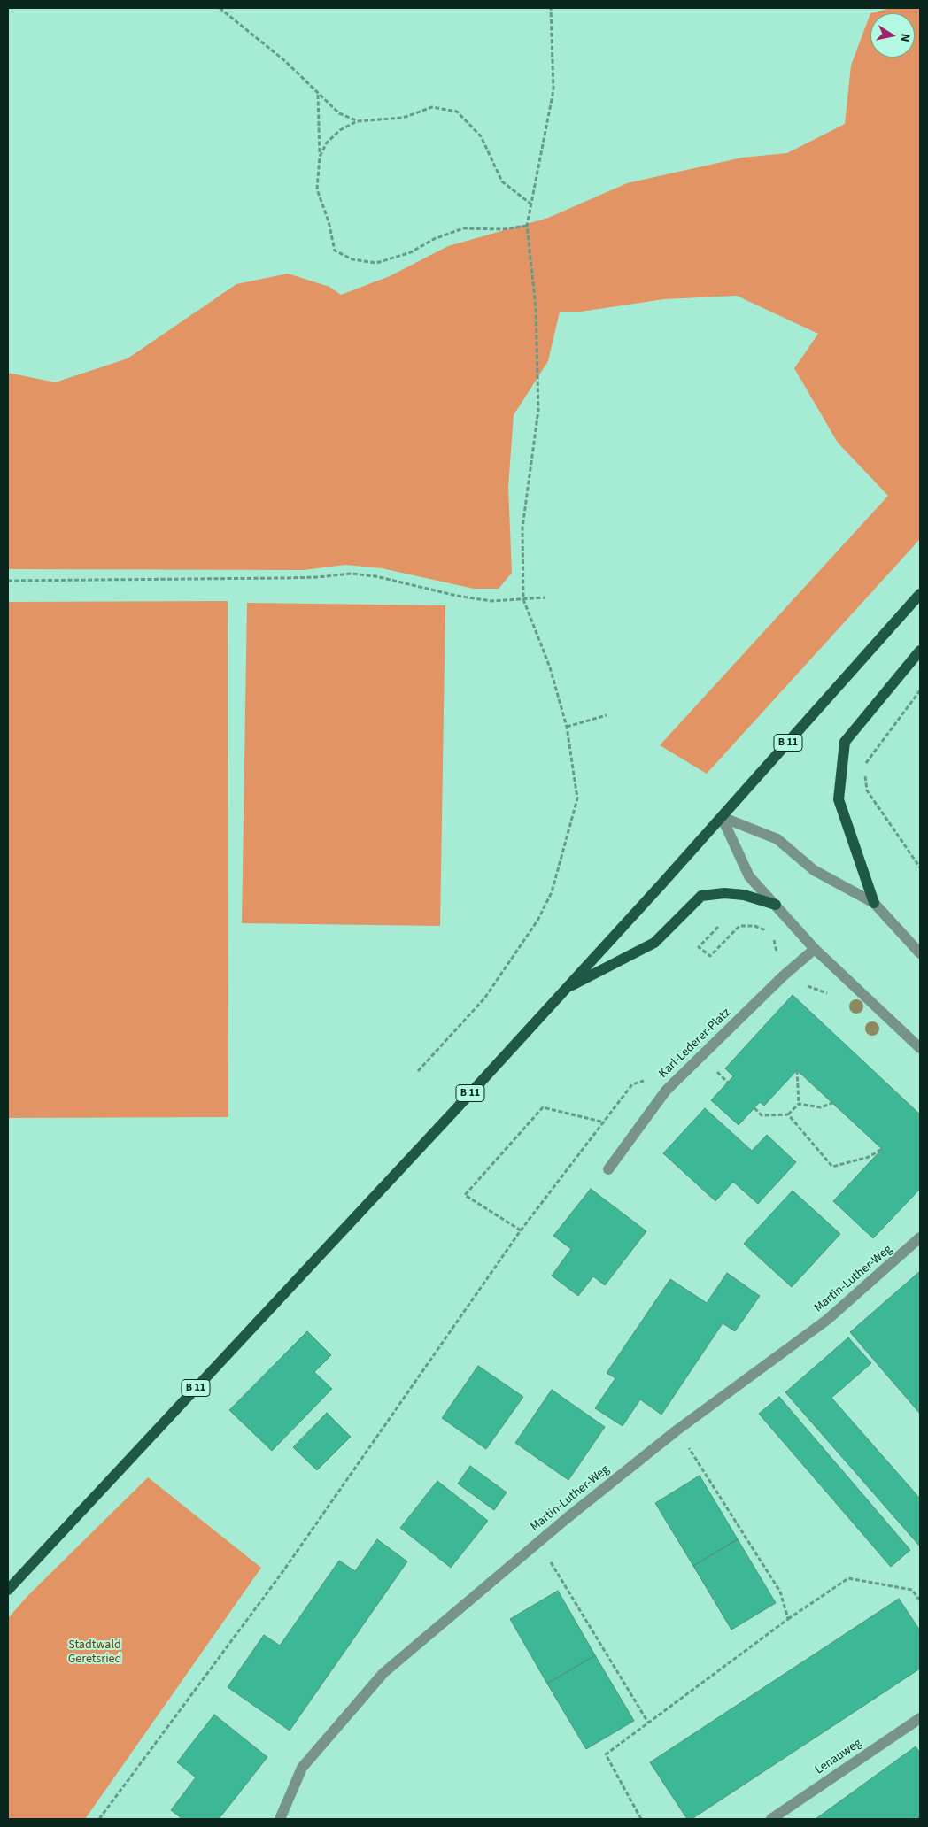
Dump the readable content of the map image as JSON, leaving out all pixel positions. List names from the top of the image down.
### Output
{
  "streets": {
    "main road": ["B 11"],
    "street": ["Karl-Lederer-Platz", "Martin-Luther-Weg", "Lenauweg"]
  },
  "parks": ["Stadtwald Geretsried"],
  "north": "right"
}
